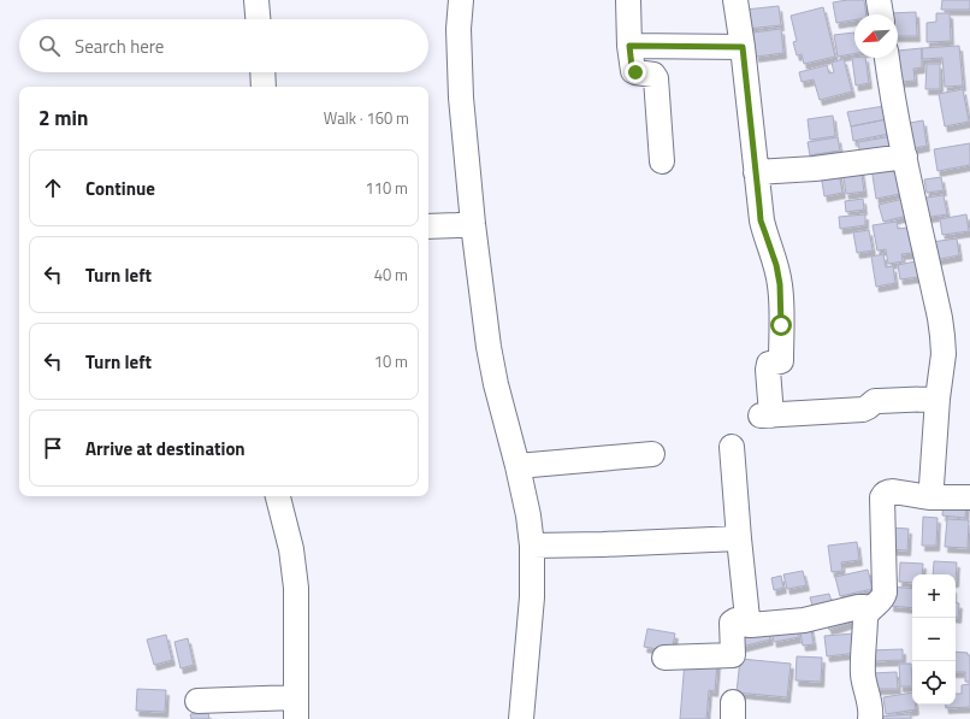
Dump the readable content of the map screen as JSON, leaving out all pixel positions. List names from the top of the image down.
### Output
{
  "north": "bottom left",
  "page": {
    "search": "Search here",
    "heading": ["2 min", "Walk · 160 m"],
    "list": [
      ["Continue", "110 m"],
      ["Turn left", "40 m"],
      ["Turn left", "10 m"],
      "Arrive at destination"
    ],
    "map_buttons": ["+", "−"]
  }
}
